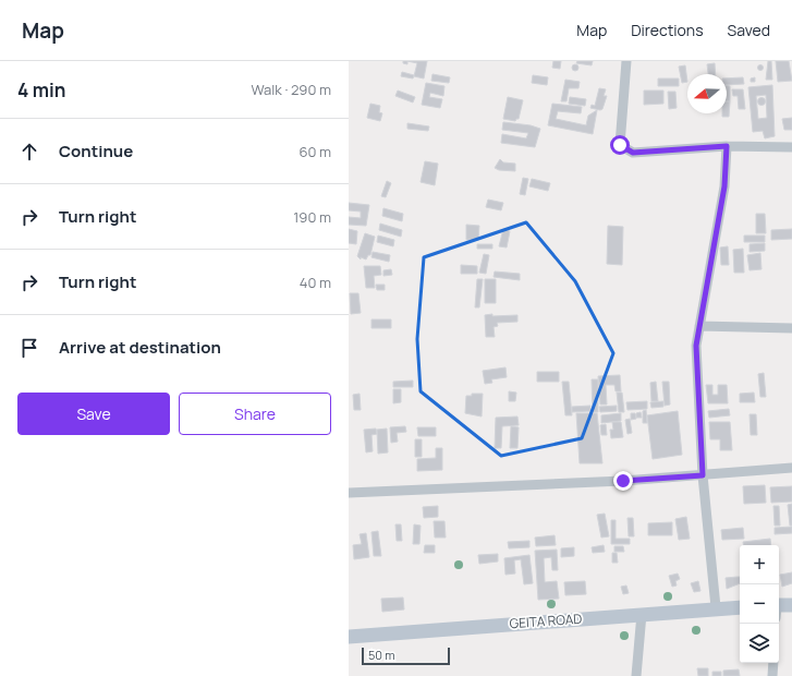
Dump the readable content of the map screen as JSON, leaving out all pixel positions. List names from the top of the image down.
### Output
{
  "streets": {
    "main road": ["GEITA ROAD"]
  },
  "scale_bar": "50 m",
  "north": "left",
  "page": {
    "header": "Map",
    "nav": ["Map", "Directions", "Saved"],
    "heading": ["4 min", "Walk · 290 m"],
    "list": [
      ["Continue", "60 m"],
      ["Turn right", "190 m"],
      ["Turn right", "40 m"],
      "Arrive at destination"
    ],
    "buttons": ["Save", "Share"],
    "map_buttons": ["+", "−"],
    "scale": "50 m"
  }
}
